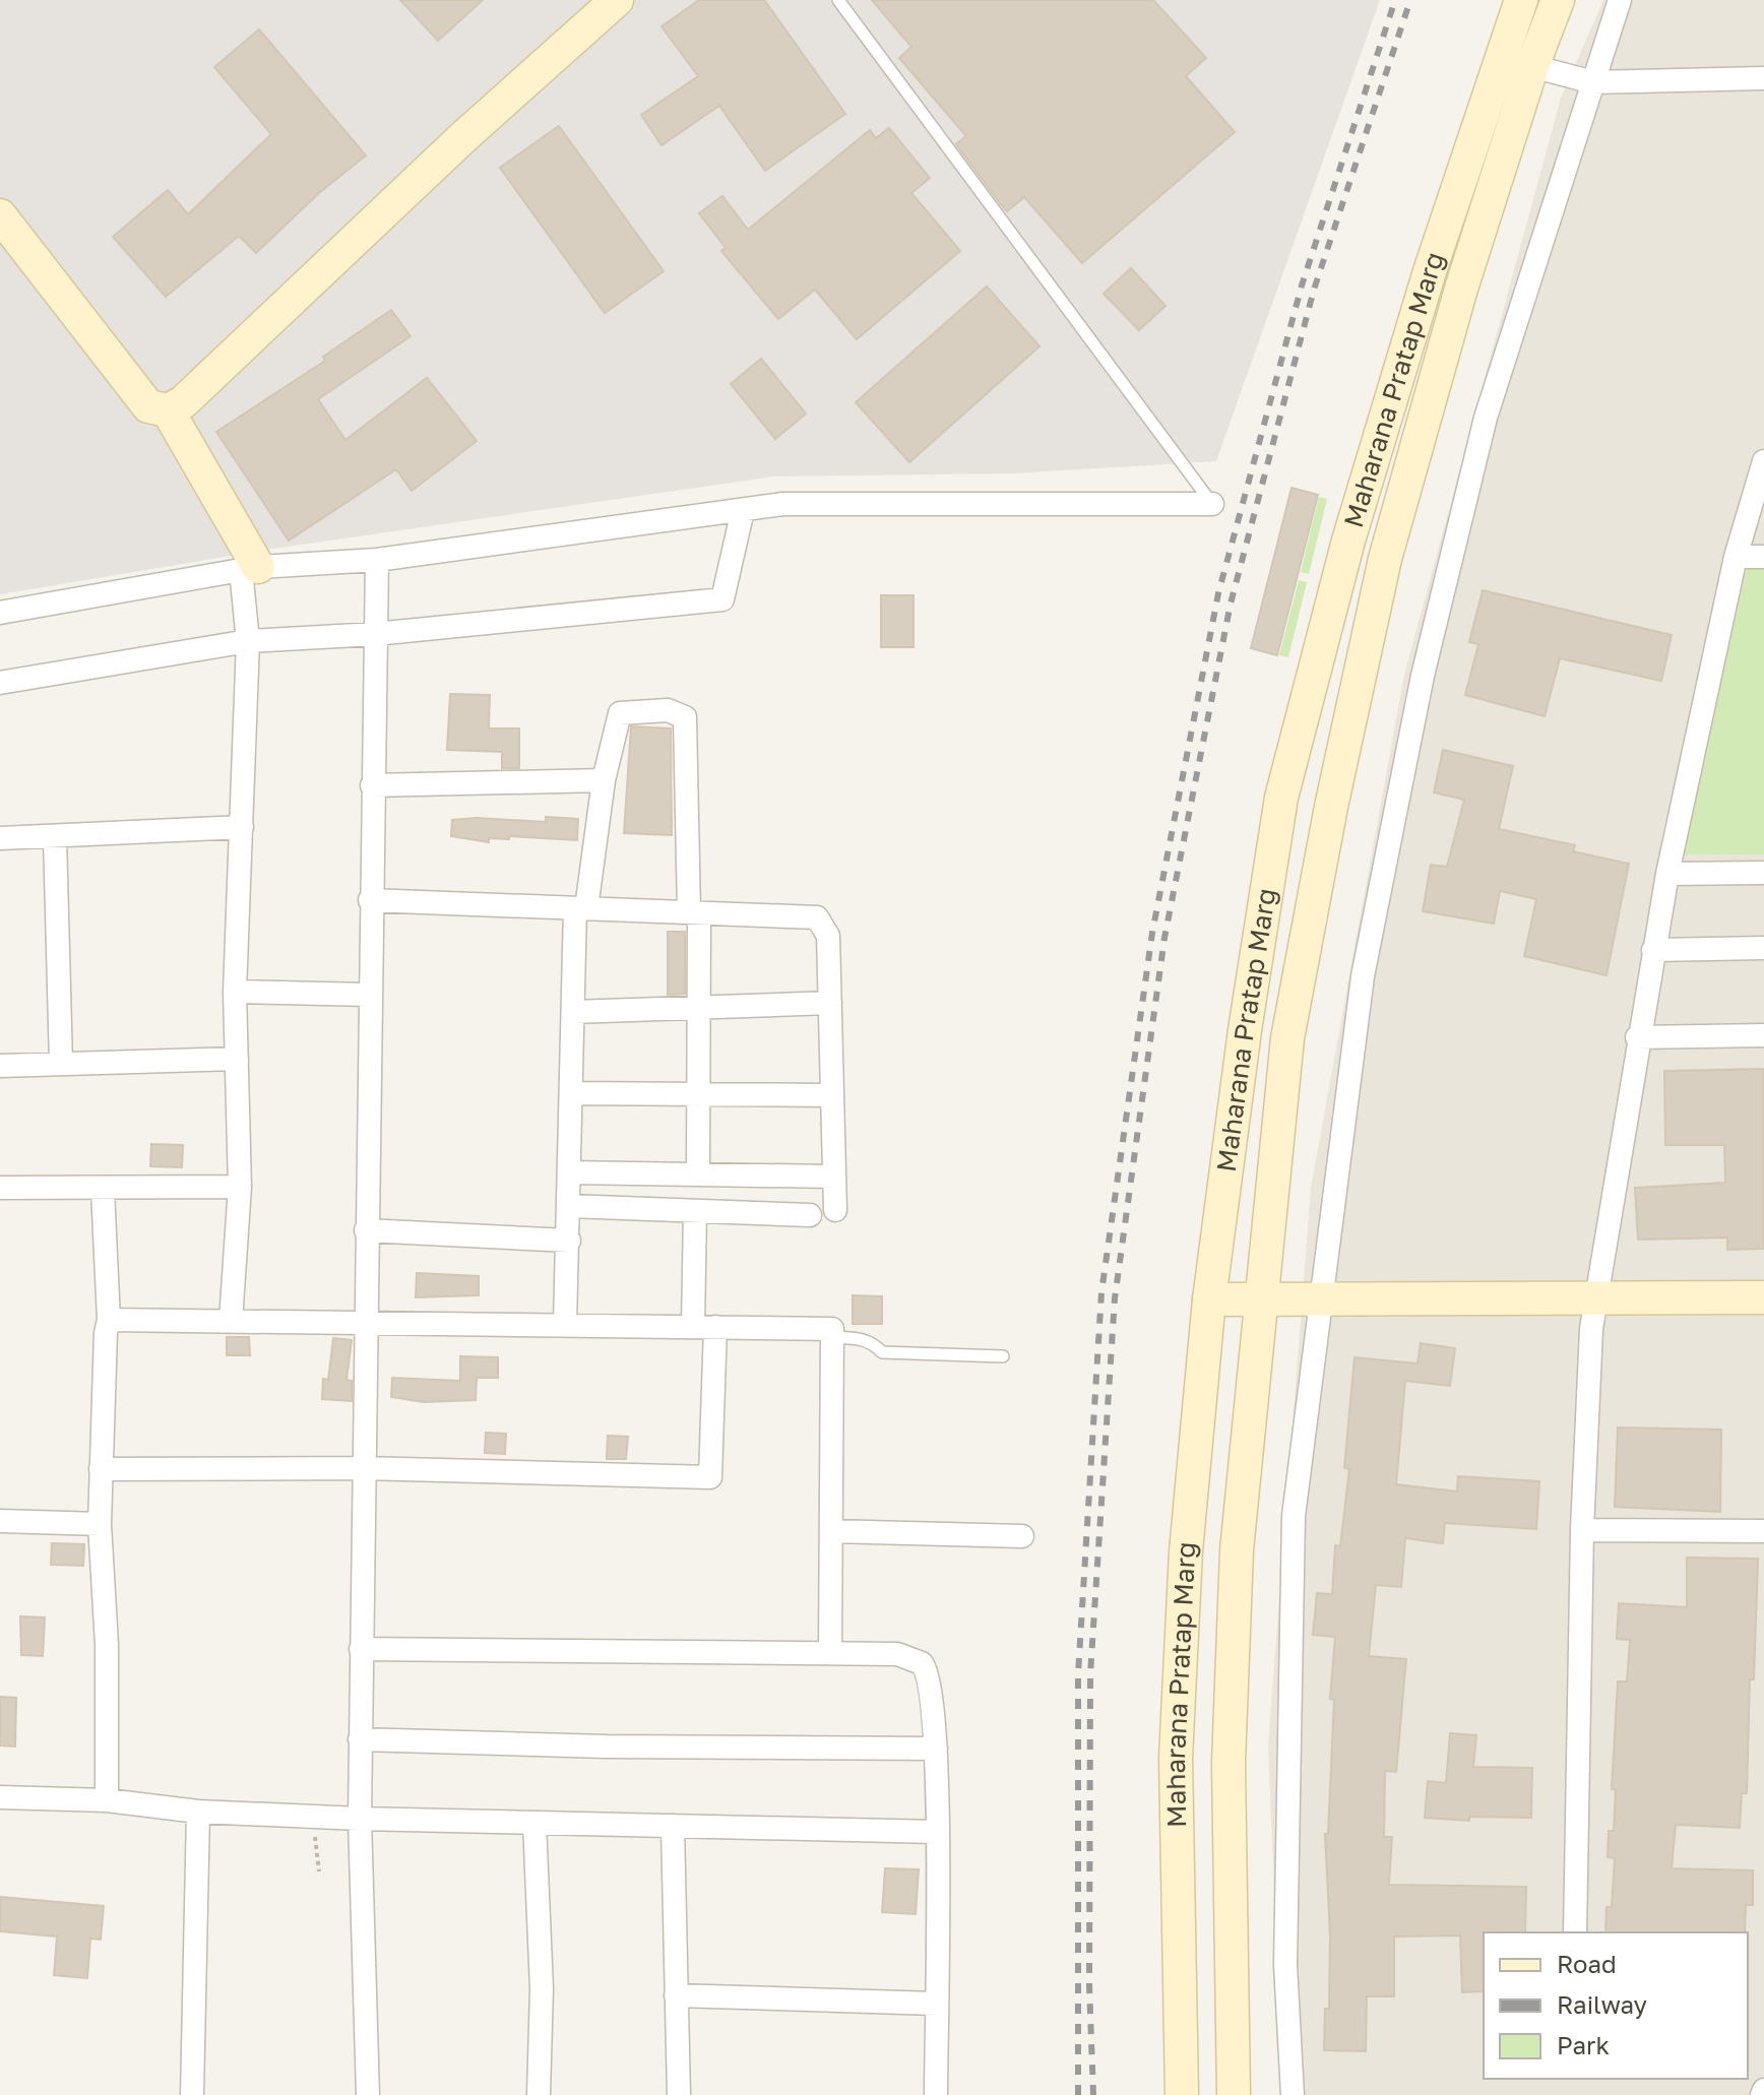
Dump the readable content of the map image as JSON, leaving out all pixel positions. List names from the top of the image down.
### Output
{
  "streets": {
    "main road": ["Maharana Pratap Marg"]
  },
  "legend": ["Road", "Railway", "Park"]
}
